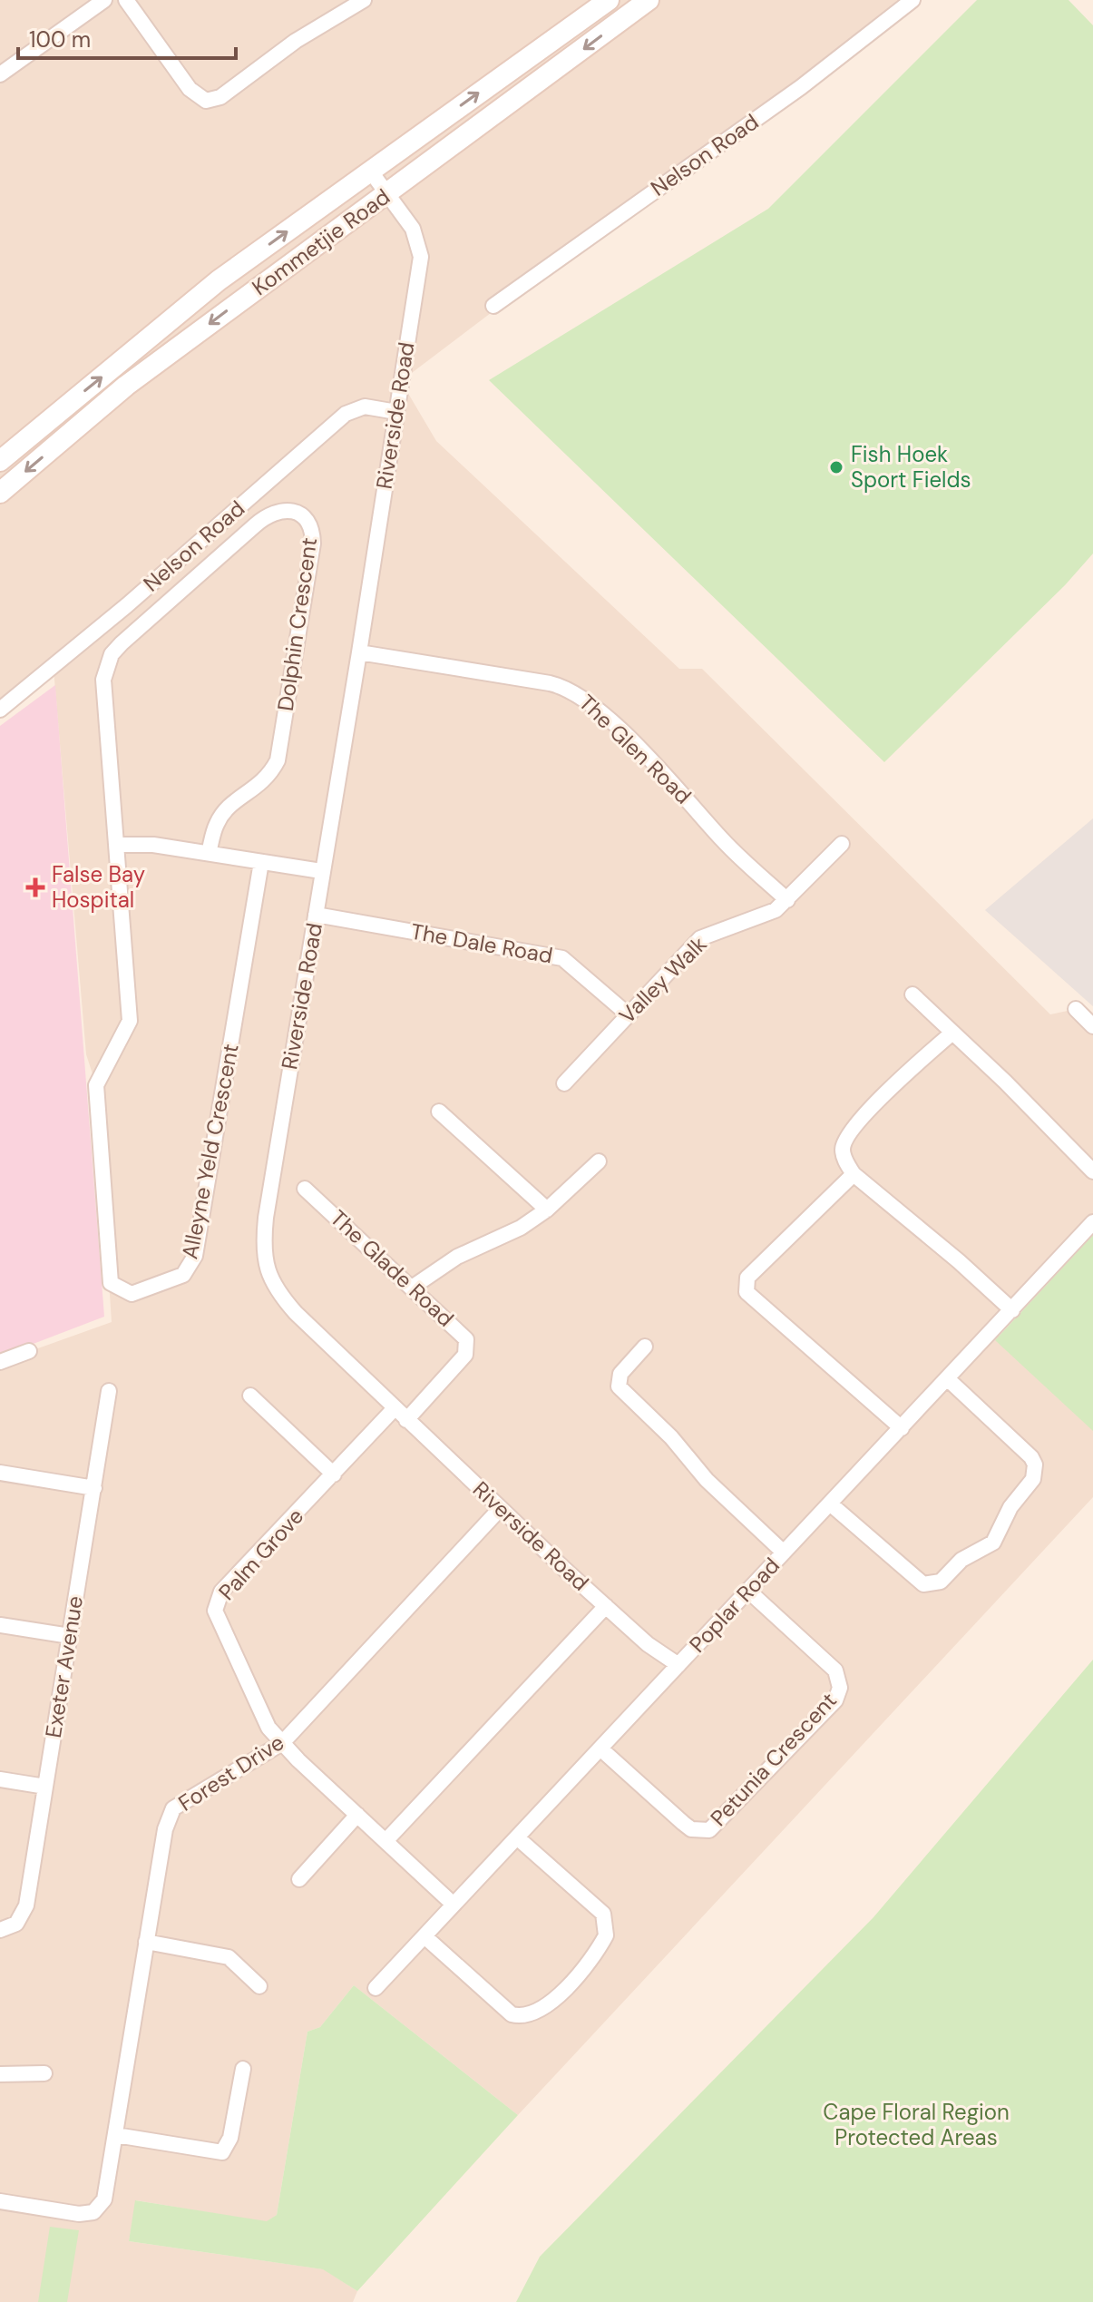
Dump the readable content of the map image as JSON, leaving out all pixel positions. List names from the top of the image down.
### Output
{
  "streets": {
    "main road": ["Kommetjie Road"],
    "street": [
      "Nelson Road",
      "Riverside Road",
      "Dolphin Crescent",
      "The Glen Road",
      "The Dale Road",
      "Valley Walk",
      "Alleyne Yeld Crescent",
      "The Glade Road",
      "Palm Grove",
      "Poplar Road",
      "Exeter Avenue",
      "Petunia Crescent",
      "Forest Drive"
    ]
  },
  "crossings": [
    ["Nelson Road", "Riverside Road"],
    ["Kommetjie Road", "Riverside Road"],
    ["Riverside Road", "The Glen Road"],
    ["Riverside Road", "The Dale Road"],
    ["Riverside Road", "The Glade Road"],
    ["Riverside Road", "Palm Grove"],
    ["Riverside Road", "Poplar Road"],
    ["Riverside Road", "Forest Drive"],
    ["Dolphin Crescent", "Alleyne Yeld Crescent"],
    ["The Glen Road", "Valley Walk"],
    ["The Dale Road", "Valley Walk"],
    ["Palm Grove", "Poplar Road"],
    ["Palm Grove", "Forest Drive"],
    ["Poplar Road", "Petunia Crescent"]
  ],
  "parks": ["Cape Floral Region Protected Areas"],
  "places": {
    "other": ["Fish Hoek Sport Fields"],
    "health": ["False Bay Hospital"]
  },
  "scale_bar": "100 m"
}
